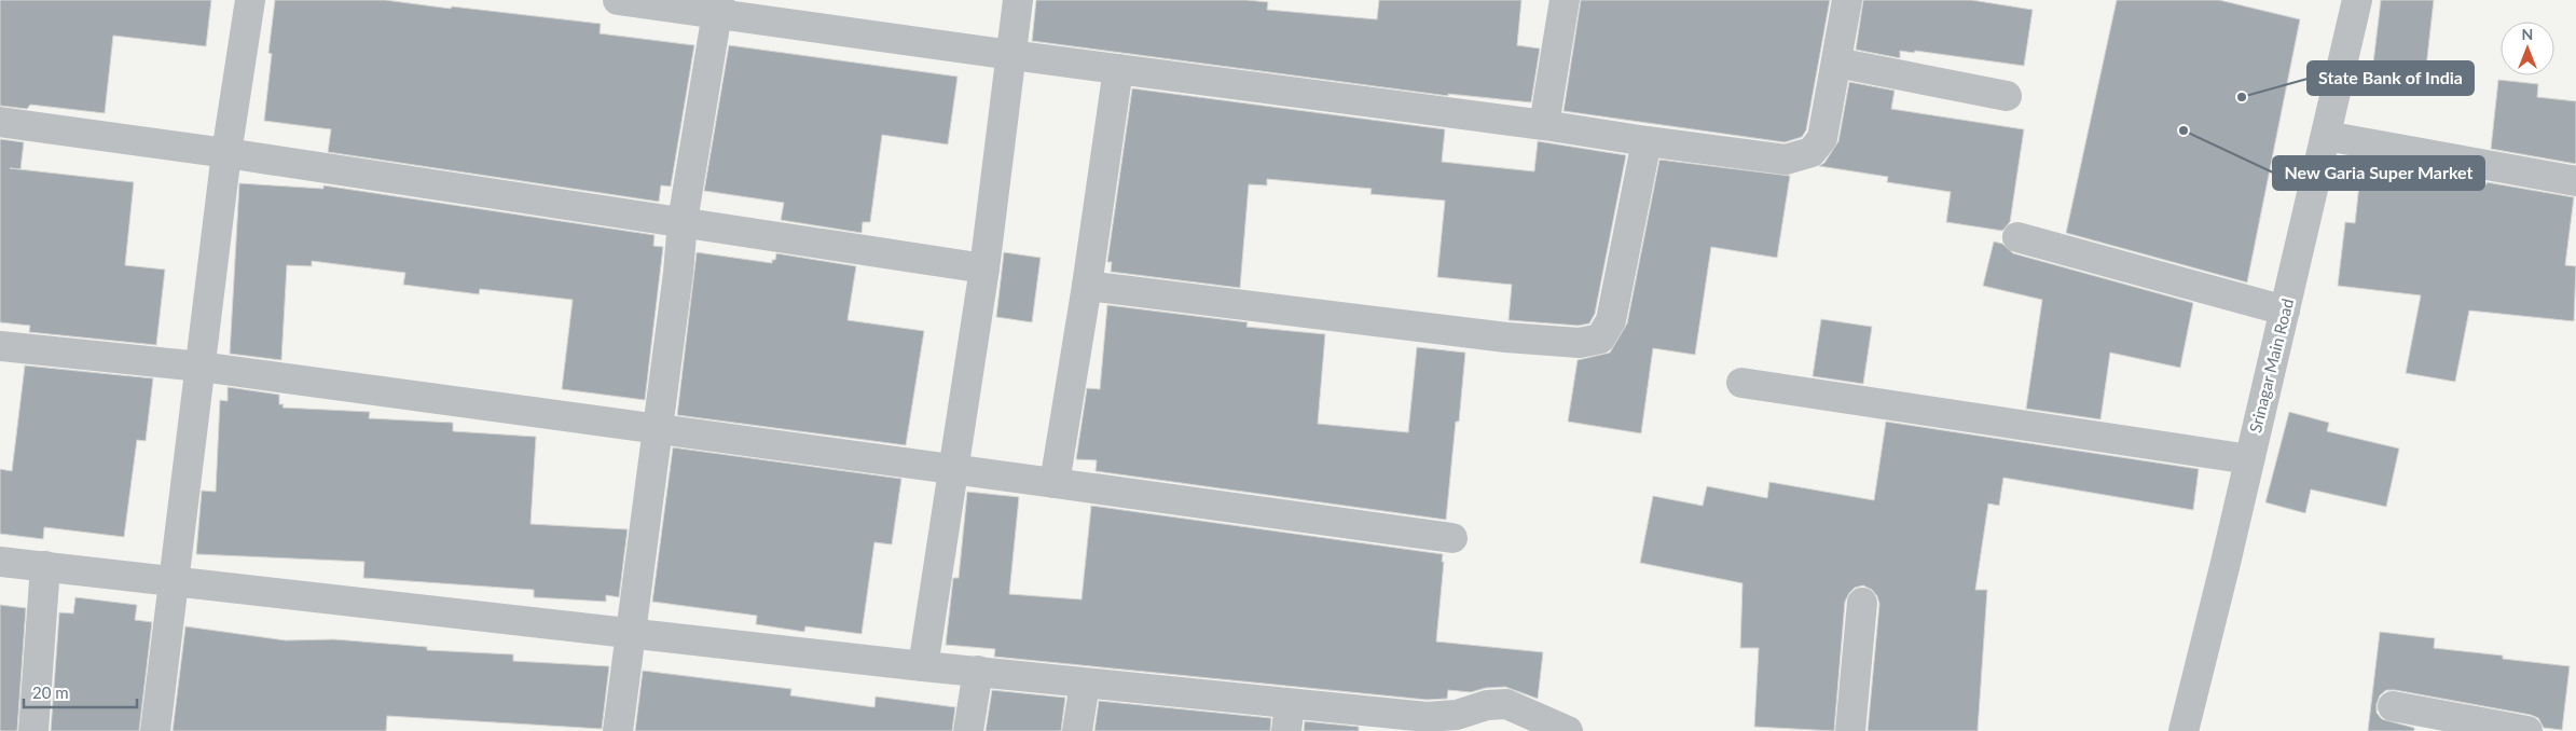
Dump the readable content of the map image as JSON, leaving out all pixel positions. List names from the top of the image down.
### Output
{
  "streets": {
    "street": ["Srinagar Main Road"]
  },
  "places": ["State Bank of India", "New Garia Super Market"],
  "scale_bar": "20 m",
  "north": "top"
}
